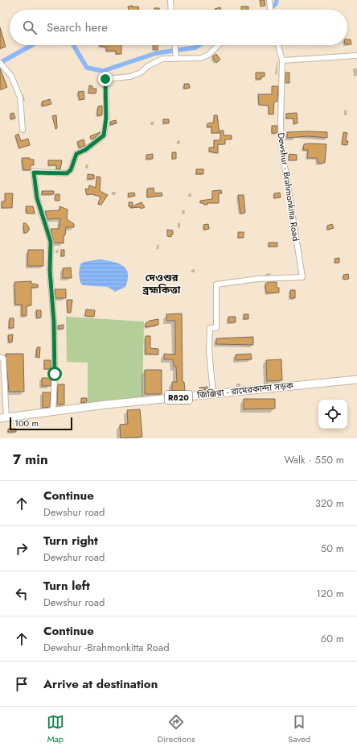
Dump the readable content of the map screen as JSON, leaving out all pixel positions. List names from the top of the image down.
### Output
{
  "streets": {
    "main road": ["জিঞ্জিরা - রামেরকান্দা সড়ক", "R820"],
    "street": ["Dewshur - Brahmonkitta Road"]
  },
  "crossings": [
    ["Dewshur - Brahmonkitta Road", "জিঞ্জিরা - রামেরকান্দা সড়ক"]
  ],
  "districts": ["দেওশুর ব্রহ্মকিত্তা"],
  "scale_bar": "100 m",
  "page": {
    "search": "Search here",
    "scale": "100 m",
    "heading": ["7 min", "Walk · 550 m"],
    "list": [
      ["Continue", "Dewshur road", "320 m"],
      ["Turn right", "Dewshur road", "50 m"],
      ["Turn left", "Dewshur road", "120 m"],
      ["Continue", "Dewshur -Brahmonkitta Road", "60 m"],
      "Arrive at destination"
    ],
    "nav": ["Map", "Directions", "Saved"]
  }
}
